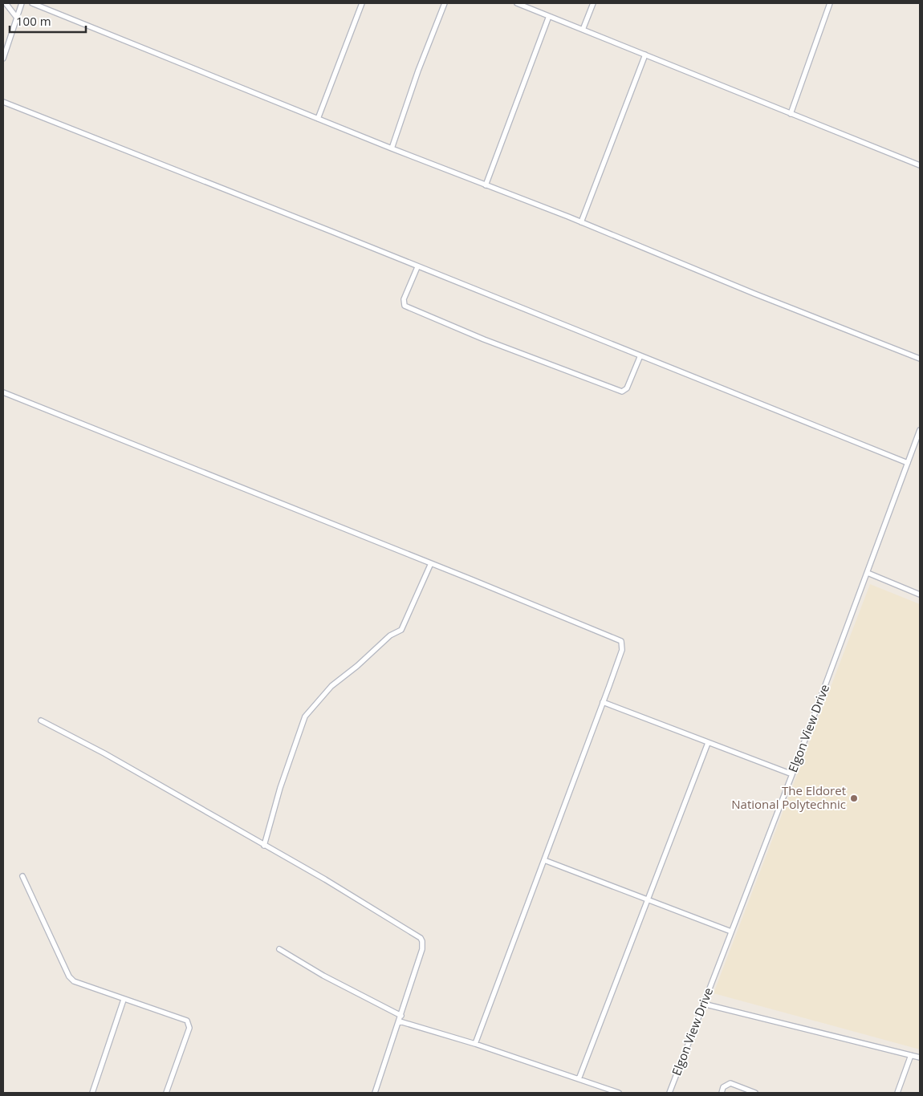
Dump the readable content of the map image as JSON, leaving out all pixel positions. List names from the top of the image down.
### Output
{
  "streets": {
    "street": ["Elgon View Drive"]
  },
  "places": ["The Eldoret National Polytechnic"],
  "scale_bar": "100 m"
}
